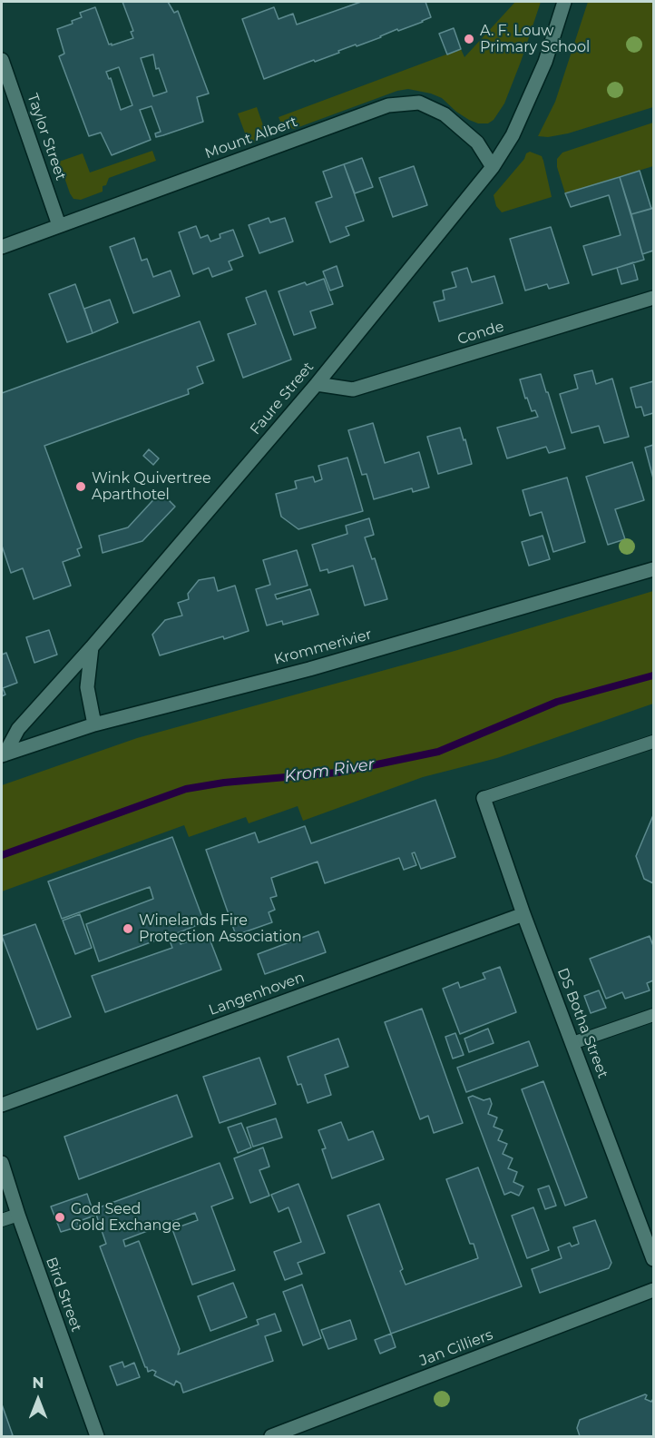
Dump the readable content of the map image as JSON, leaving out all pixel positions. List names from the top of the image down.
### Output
{
  "streets": {
    "street": [
      "Taylor Street",
      "Mount Albert",
      "Conde",
      "Faure Street",
      "Krommerivier",
      "Langenhoven",
      "DS Botha Street",
      "Bird Street",
      "Jan Cilliers"
    ]
  },
  "crossings": [
    ["Taylor Street", "Mount Albert"],
    ["Mount Albert", "Faure Street"],
    ["Conde", "Faure Street"],
    ["Faure Street", "Krommerivier"],
    ["Langenhoven", "DS Botha Street"]
  ],
  "water": ["Krom River"],
  "places": [
    "A. F. Louw Primary School",
    "Wink Quivertree Aparthotel",
    "Winelands Fire Protection Association",
    "God Seed Gold Exchange"
  ],
  "north": "top"
}
